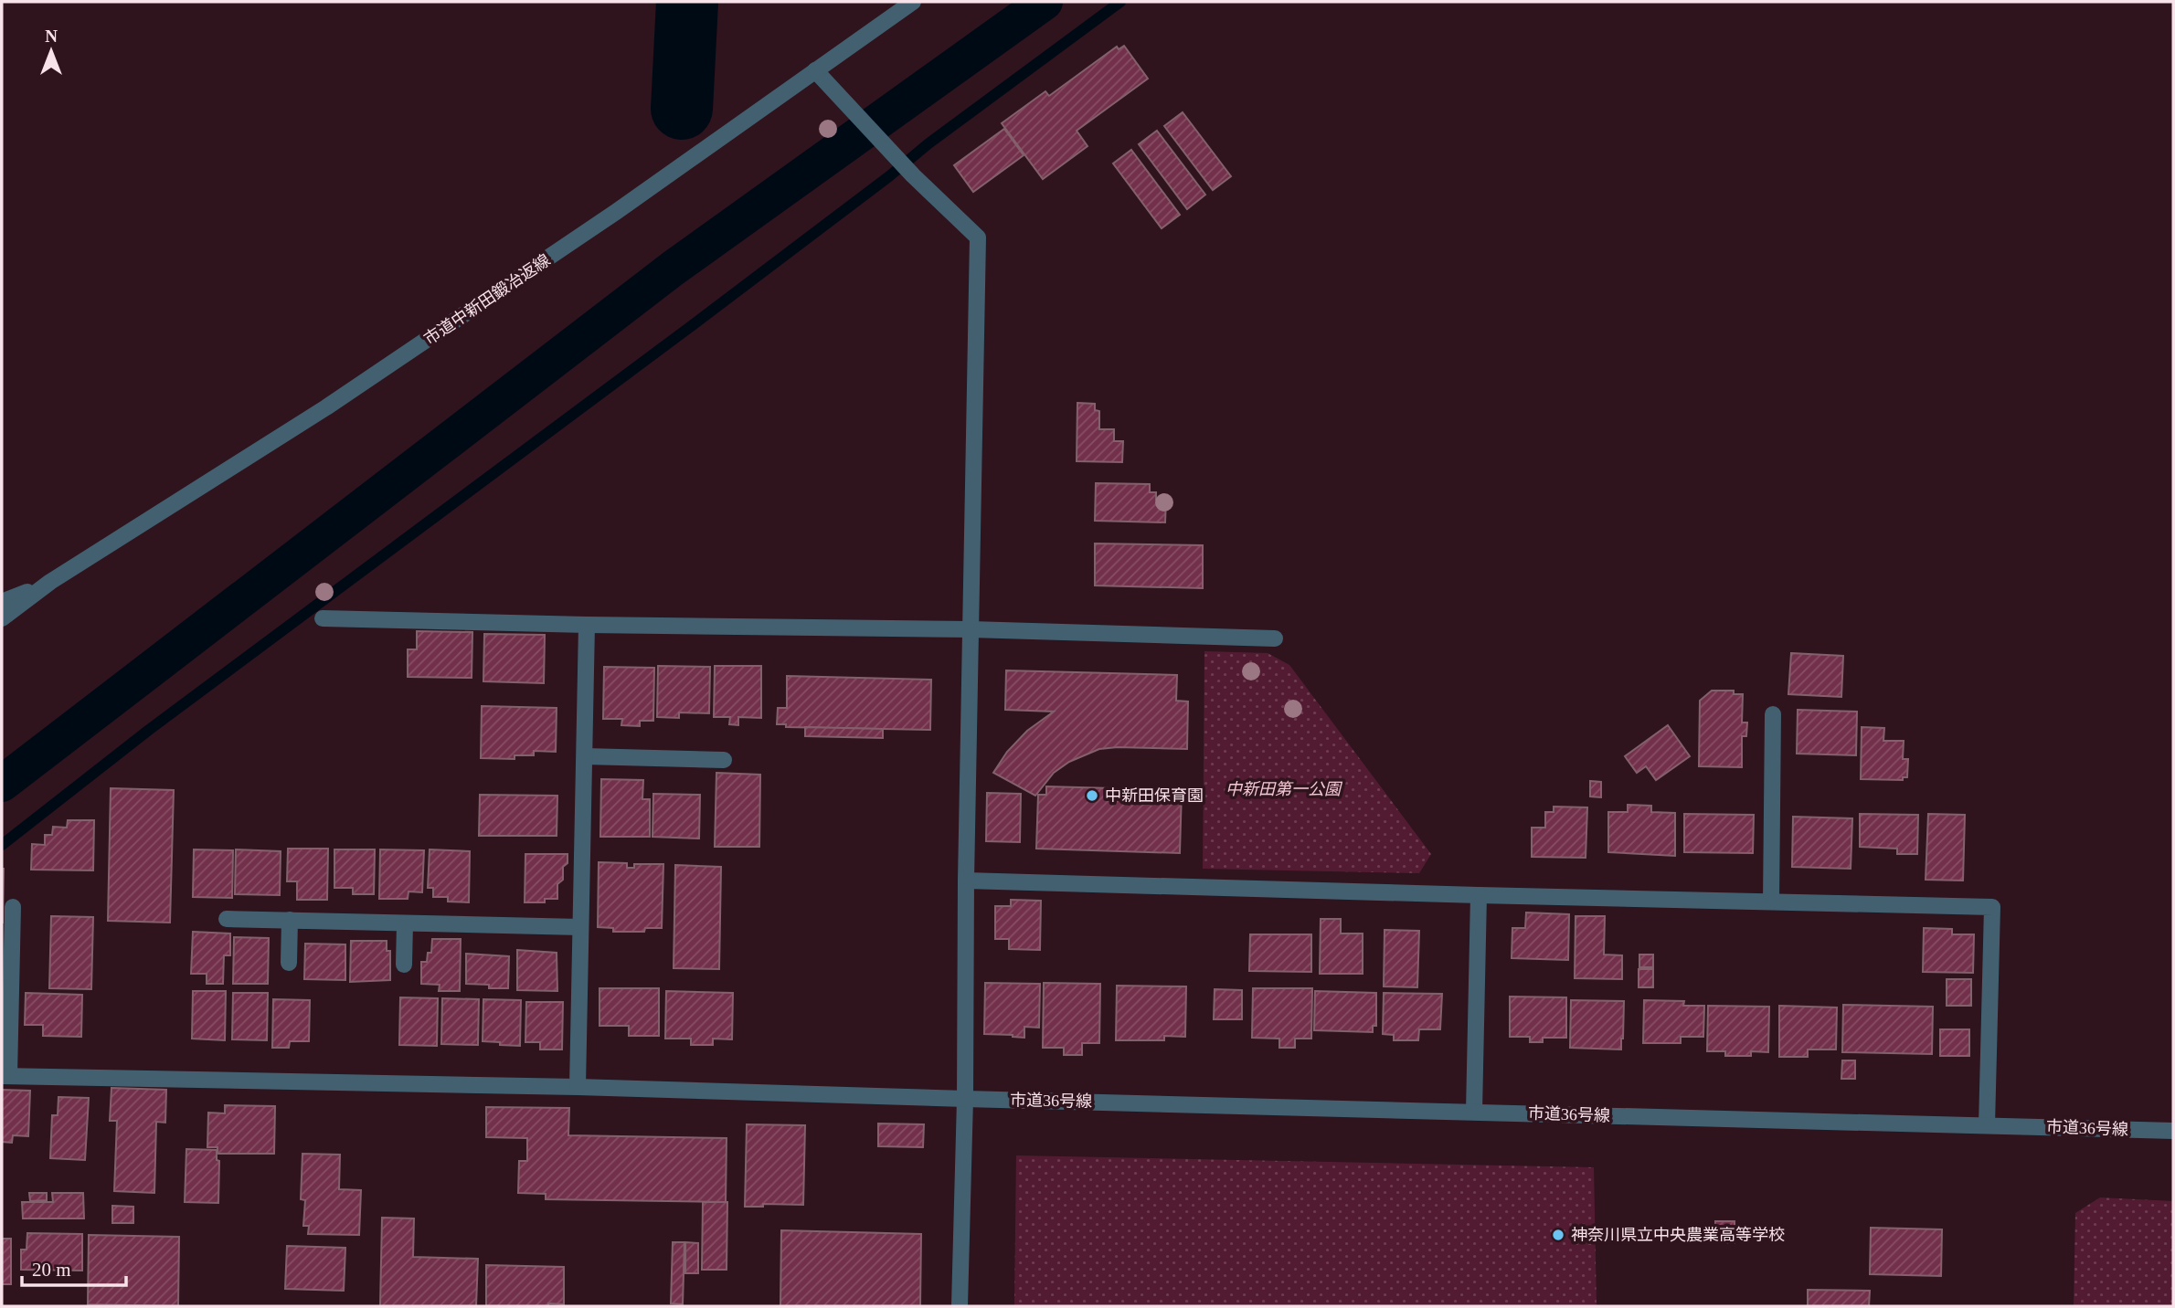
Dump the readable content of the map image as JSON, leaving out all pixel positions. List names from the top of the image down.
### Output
{
  "streets": {
    "street": ["市道中新田鍛冶返線", "市道36号線"]
  },
  "parks": ["中新田第一公園"],
  "places": ["中新田保育園", "神奈川県立中央農業高等学校"],
  "scale_bar": "20 m",
  "north": "top"
}
